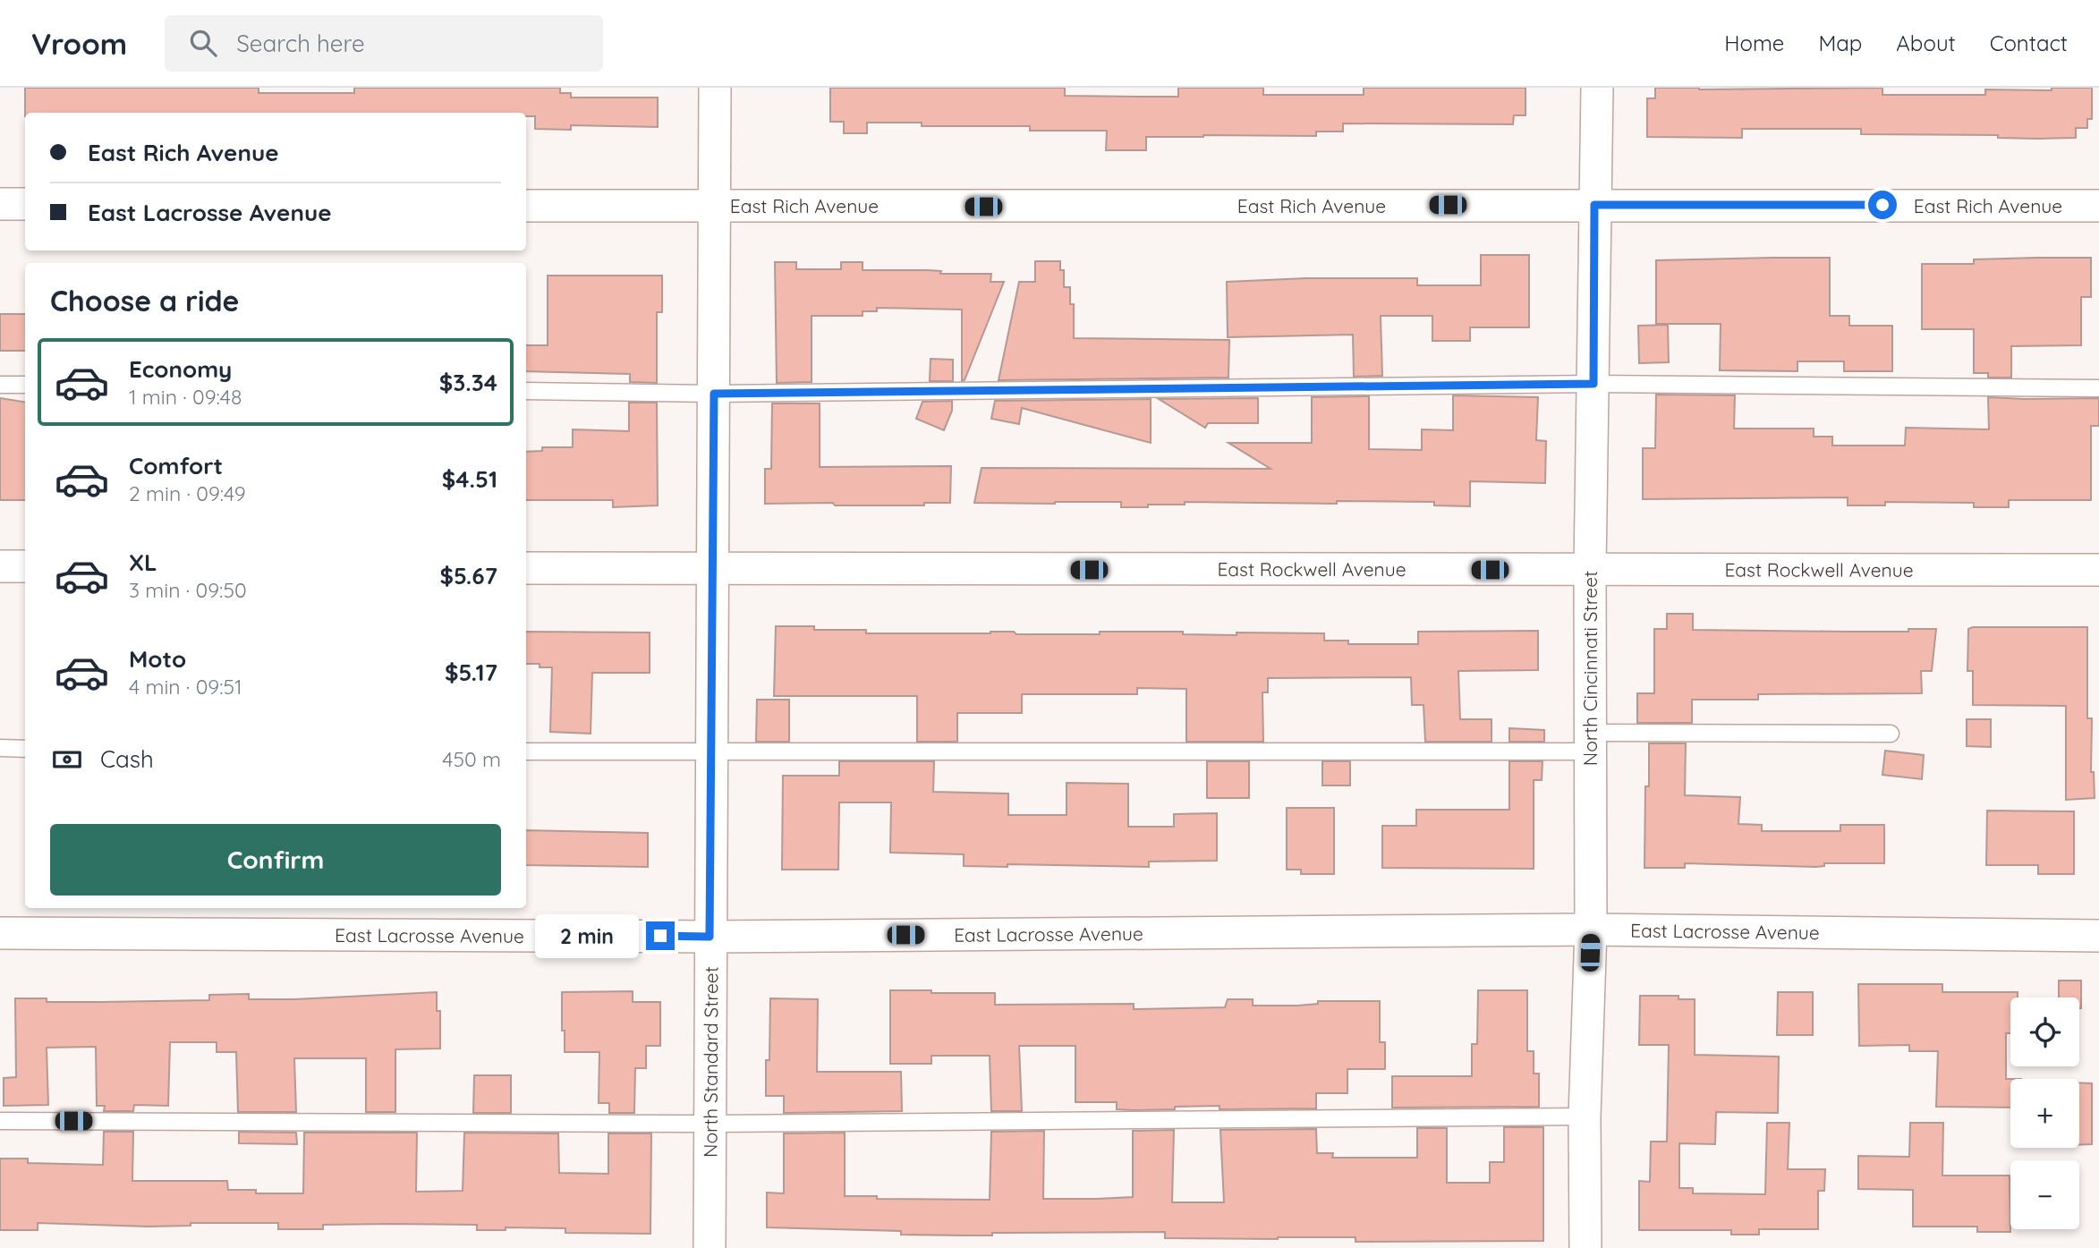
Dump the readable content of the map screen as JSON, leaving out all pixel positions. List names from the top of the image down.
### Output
{
  "streets": {
    "street": [
      "East Rich Avenue",
      "East Rockwell Avenue",
      "North Cincinnati Street",
      "East Lacrosse Avenue",
      "North Standard Street"
    ]
  },
  "crossings": [
    ["East Rich Avenue", "North Cincinnati Street"],
    ["East Rich Avenue", "North Standard Street"],
    ["East Rockwell Avenue", "North Cincinnati Street"],
    ["East Rockwell Avenue", "North Standard Street"],
    ["North Cincinnati Street", "East Lacrosse Avenue"],
    ["East Lacrosse Avenue", "North Standard Street"]
  ],
  "page": {
    "header": "Vroom",
    "search": "Search here",
    "nav": [
      "Home",
      "Map",
      "About",
      "Contact"
    ],
    "banner": ["East Rich Avenue", "East Lacrosse Avenue"],
    "heading": "Choose a ride",
    "list": [
      {
        "name": "Economy",
        "note": "1 min · 09:48",
        "value": "$3.34"
      },
      {
        "name": "Comfort",
        "note": "2 min · 09:49",
        "value": "$4.51"
      },
      {
        "name": "XL",
        "note": "3 min · 09:50",
        "value": "$5.67"
      },
      {
        "name": "Moto",
        "note": "4 min · 09:51",
        "value": "$5.17"
      }
    ],
    "pay": ["Cash", "450 m"],
    "buttons": "Confirm",
    "bubble": "2 min",
    "map_buttons": ["+", "−"]
  }
}
